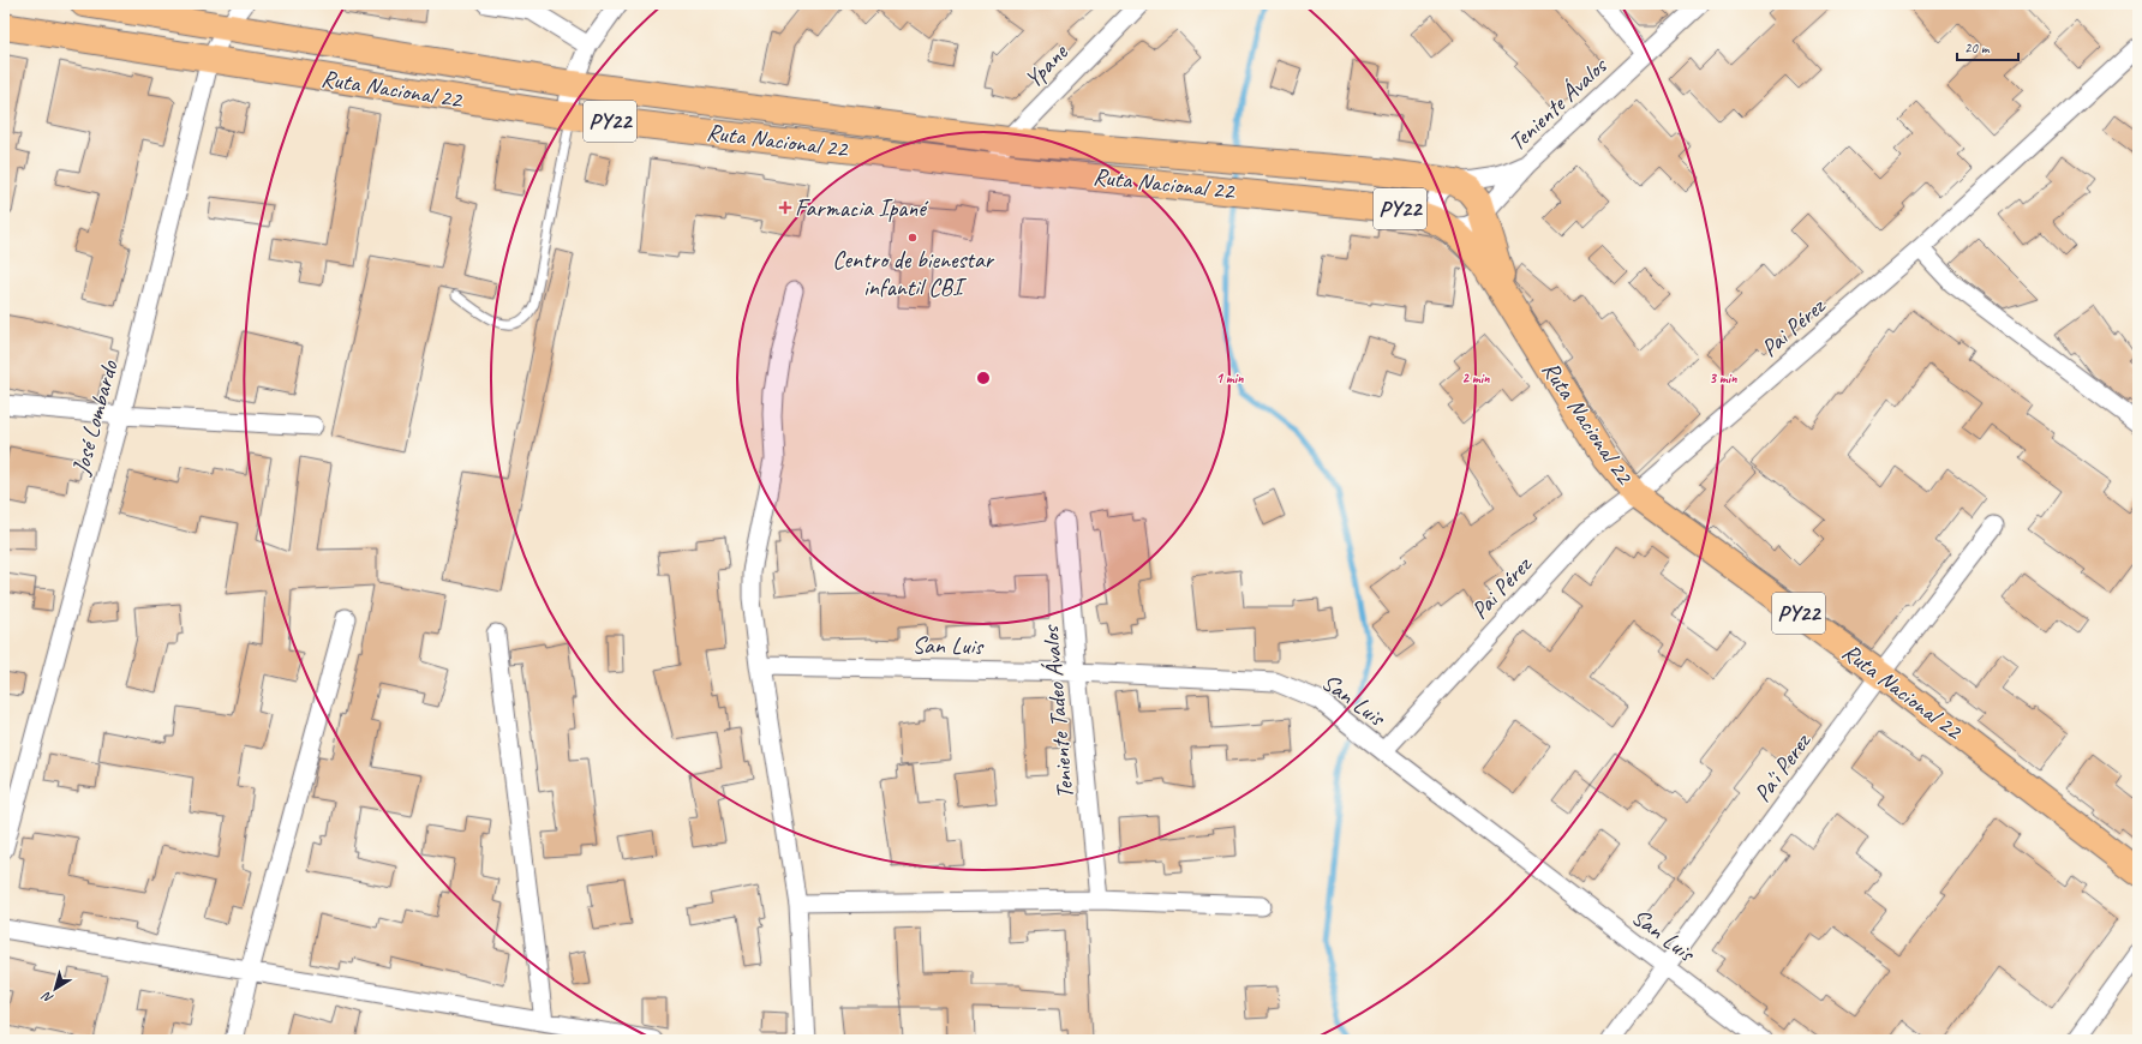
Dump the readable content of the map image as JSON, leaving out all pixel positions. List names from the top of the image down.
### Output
{
  "streets": {
    "highway": ["Ruta Nacional 22", "PY22"],
    "street": [
      "Ypane",
      "Teniente Ávalos",
      "Pai Pérez",
      "José Lombardo",
      "San Luis",
      "Teniente Tadeo Ávalos",
      "Pa'i Perez"
    ]
  },
  "crossings": [
    ["Ypane", "Ruta Nacional 22"],
    ["Ruta Nacional 22", "Teniente Ávalos"],
    ["Ruta Nacional 22", "Pai Pérez"],
    ["Ruta Nacional 22", "José Lombardo"],
    ["Ruta Nacional 22", "Pa'i Perez"],
    ["Pai Pérez", "San Luis"],
    ["San Luis", "Teniente Tadeo Ávalos"],
    ["San Luis", "Pa'i Perez"]
  ],
  "places": {
    "health": ["Farmacia Ipané"],
    "other": ["Centro de bienestar infantil CBI"]
  },
  "scale_bar": "20 m",
  "north": "bottom left",
  "rings": ["1 min", "2 min", "3 min"]
}
